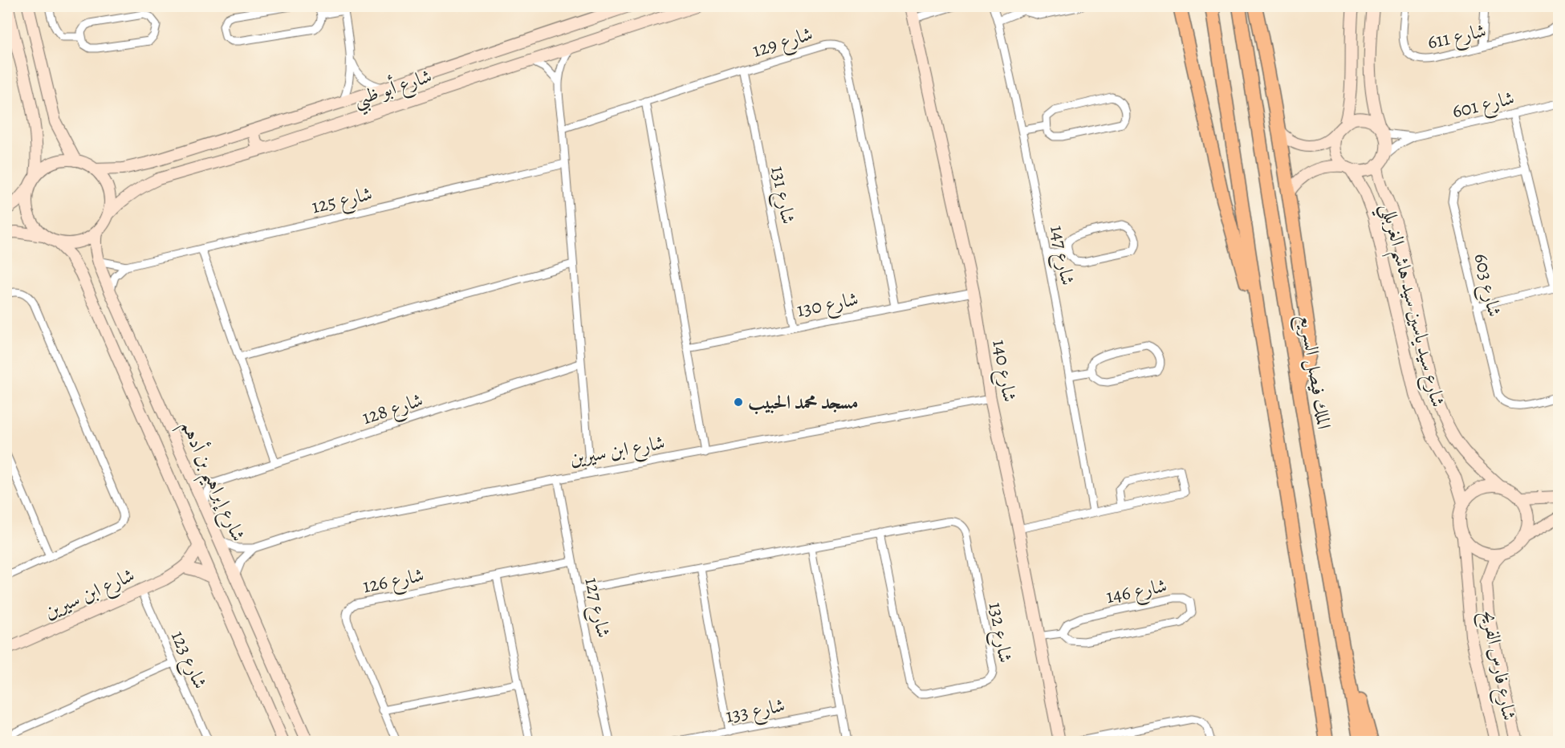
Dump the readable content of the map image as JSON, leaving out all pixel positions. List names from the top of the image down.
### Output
{
  "streets": {
    "highway": ["الملك فيصل السريع"],
    "street": [
      "شارع 611",
      "شارع 129",
      "شارع أبو ظبي",
      "شارع 601",
      "شارع 131",
      "شارع 125",
      "شارع 147",
      "شارع 603",
      "شارع 130",
      "شارع سيد ياسين سيد هاشم الغربللي",
      "شارع 140",
      "شارع 128",
      "شارع ابن سيرين",
      "شارع إبراهيم بن أدهم",
      "شارع 126",
      "شارع 146",
      "شارع 127",
      "شارع 132",
      "شارع 123",
      "شارع فارس الفريح",
      "شارع 133"
    ]
  },
  "crossings": [
    ["شارع 129", "شارع 131"],
    ["شارع 129", "شارع 130"],
    ["شارع أبو ظبي", "شارع إبراهيم بن أدهم"],
    ["شارع 601", "شارع سيد ياسين سيد هاشم الغربللي"],
    ["شارع 131", "شارع 130"],
    ["شارع 125", "شارع إبراهيم بن أدهم"],
    ["شارع 130", "شارع 140"],
    ["شارع سيد ياسين سيد هاشم الغربللي", "شارع فارس الفريح"],
    ["شارع 140", "شارع ابن سيرين"],
    ["شارع 140", "شارع 146"],
    ["شارع ابن سيرين", "شارع إبراهيم بن أدهم"],
    ["شارع ابن سيرين", "شارع 127"],
    ["شارع ابن سيرين", "شارع 123"],
    ["شارع 126", "شارع 127"],
    ["شارع 127", "شارع 132"]
  ],
  "places": ["مسجد محمد الحبيب"]
}
